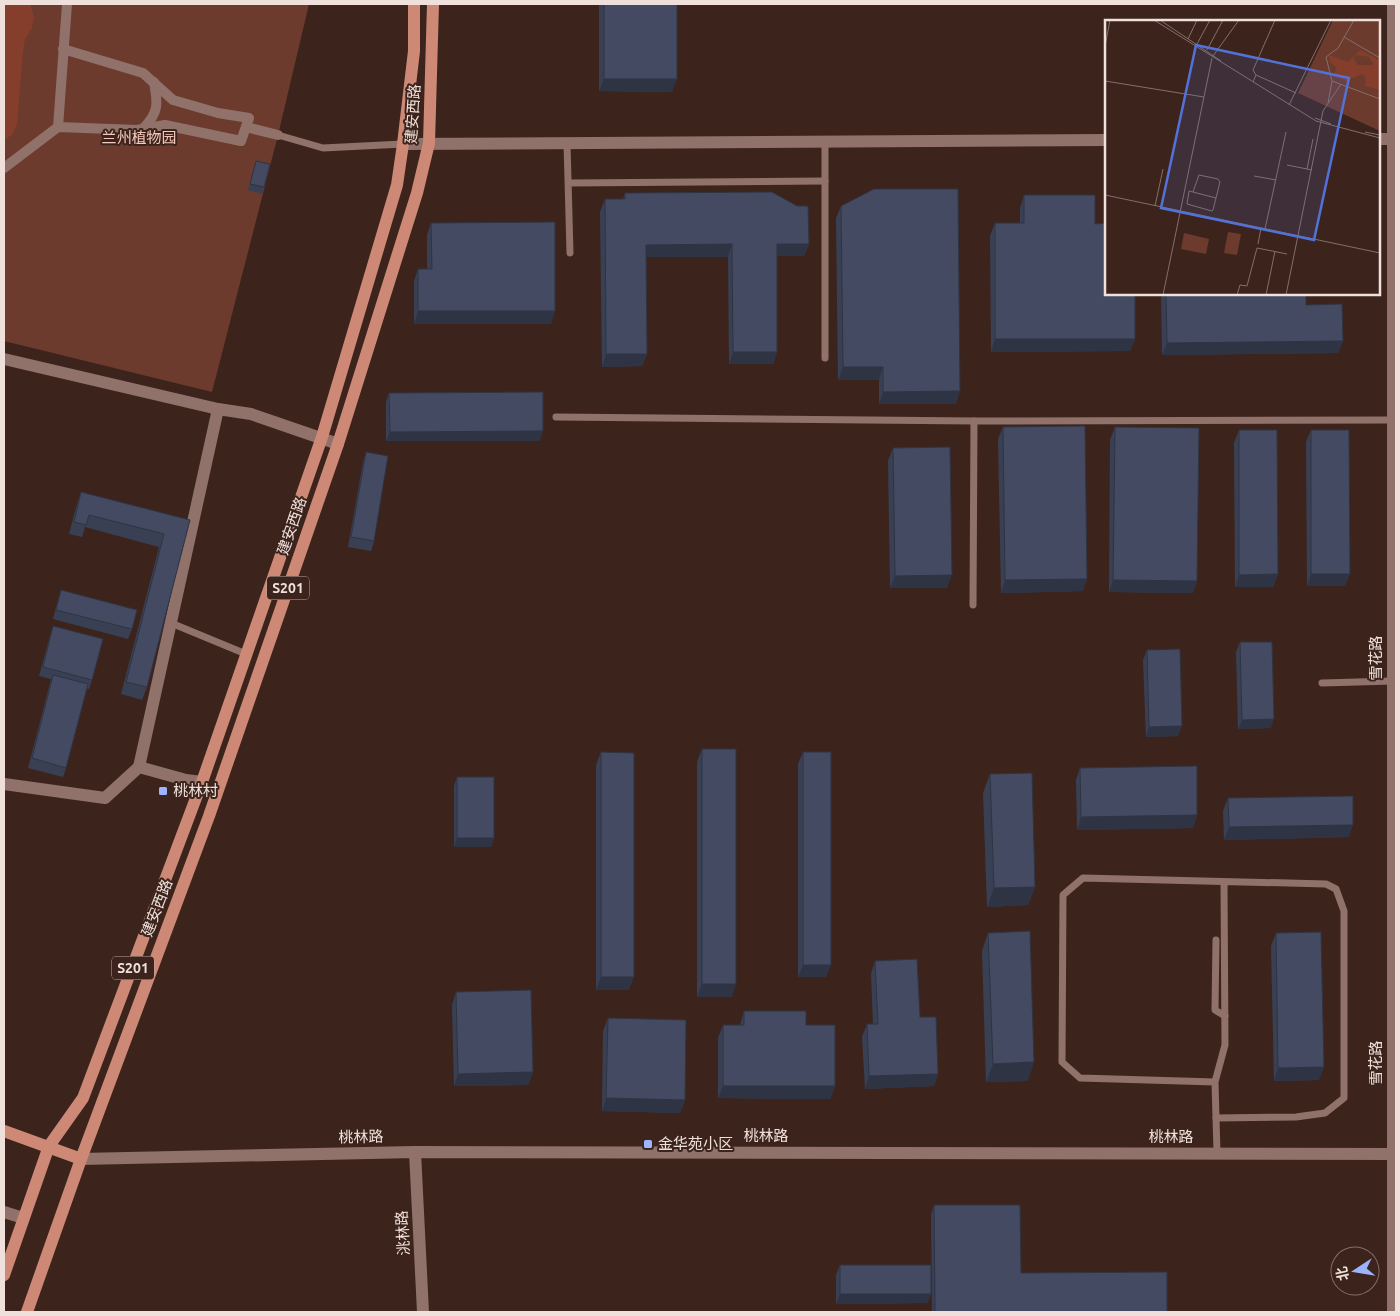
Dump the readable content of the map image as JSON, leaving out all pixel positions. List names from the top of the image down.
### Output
{
  "streets": {
    "main road": ["建安西路", "S201", "桃林路"],
    "street": ["雪花路", "洮林路"]
  },
  "crossings": [
    ["建安西路", "S201"],
    ["建安西路", "桃林路"],
    ["S201", "桃林路"],
    ["雪花路", "桃林路"],
    ["桃林路", "洮林路"]
  ],
  "parks": ["兰州植物园"],
  "places": {
    "transit": ["桃林村", "金华苑小区"]
  },
  "north": "left"
}
